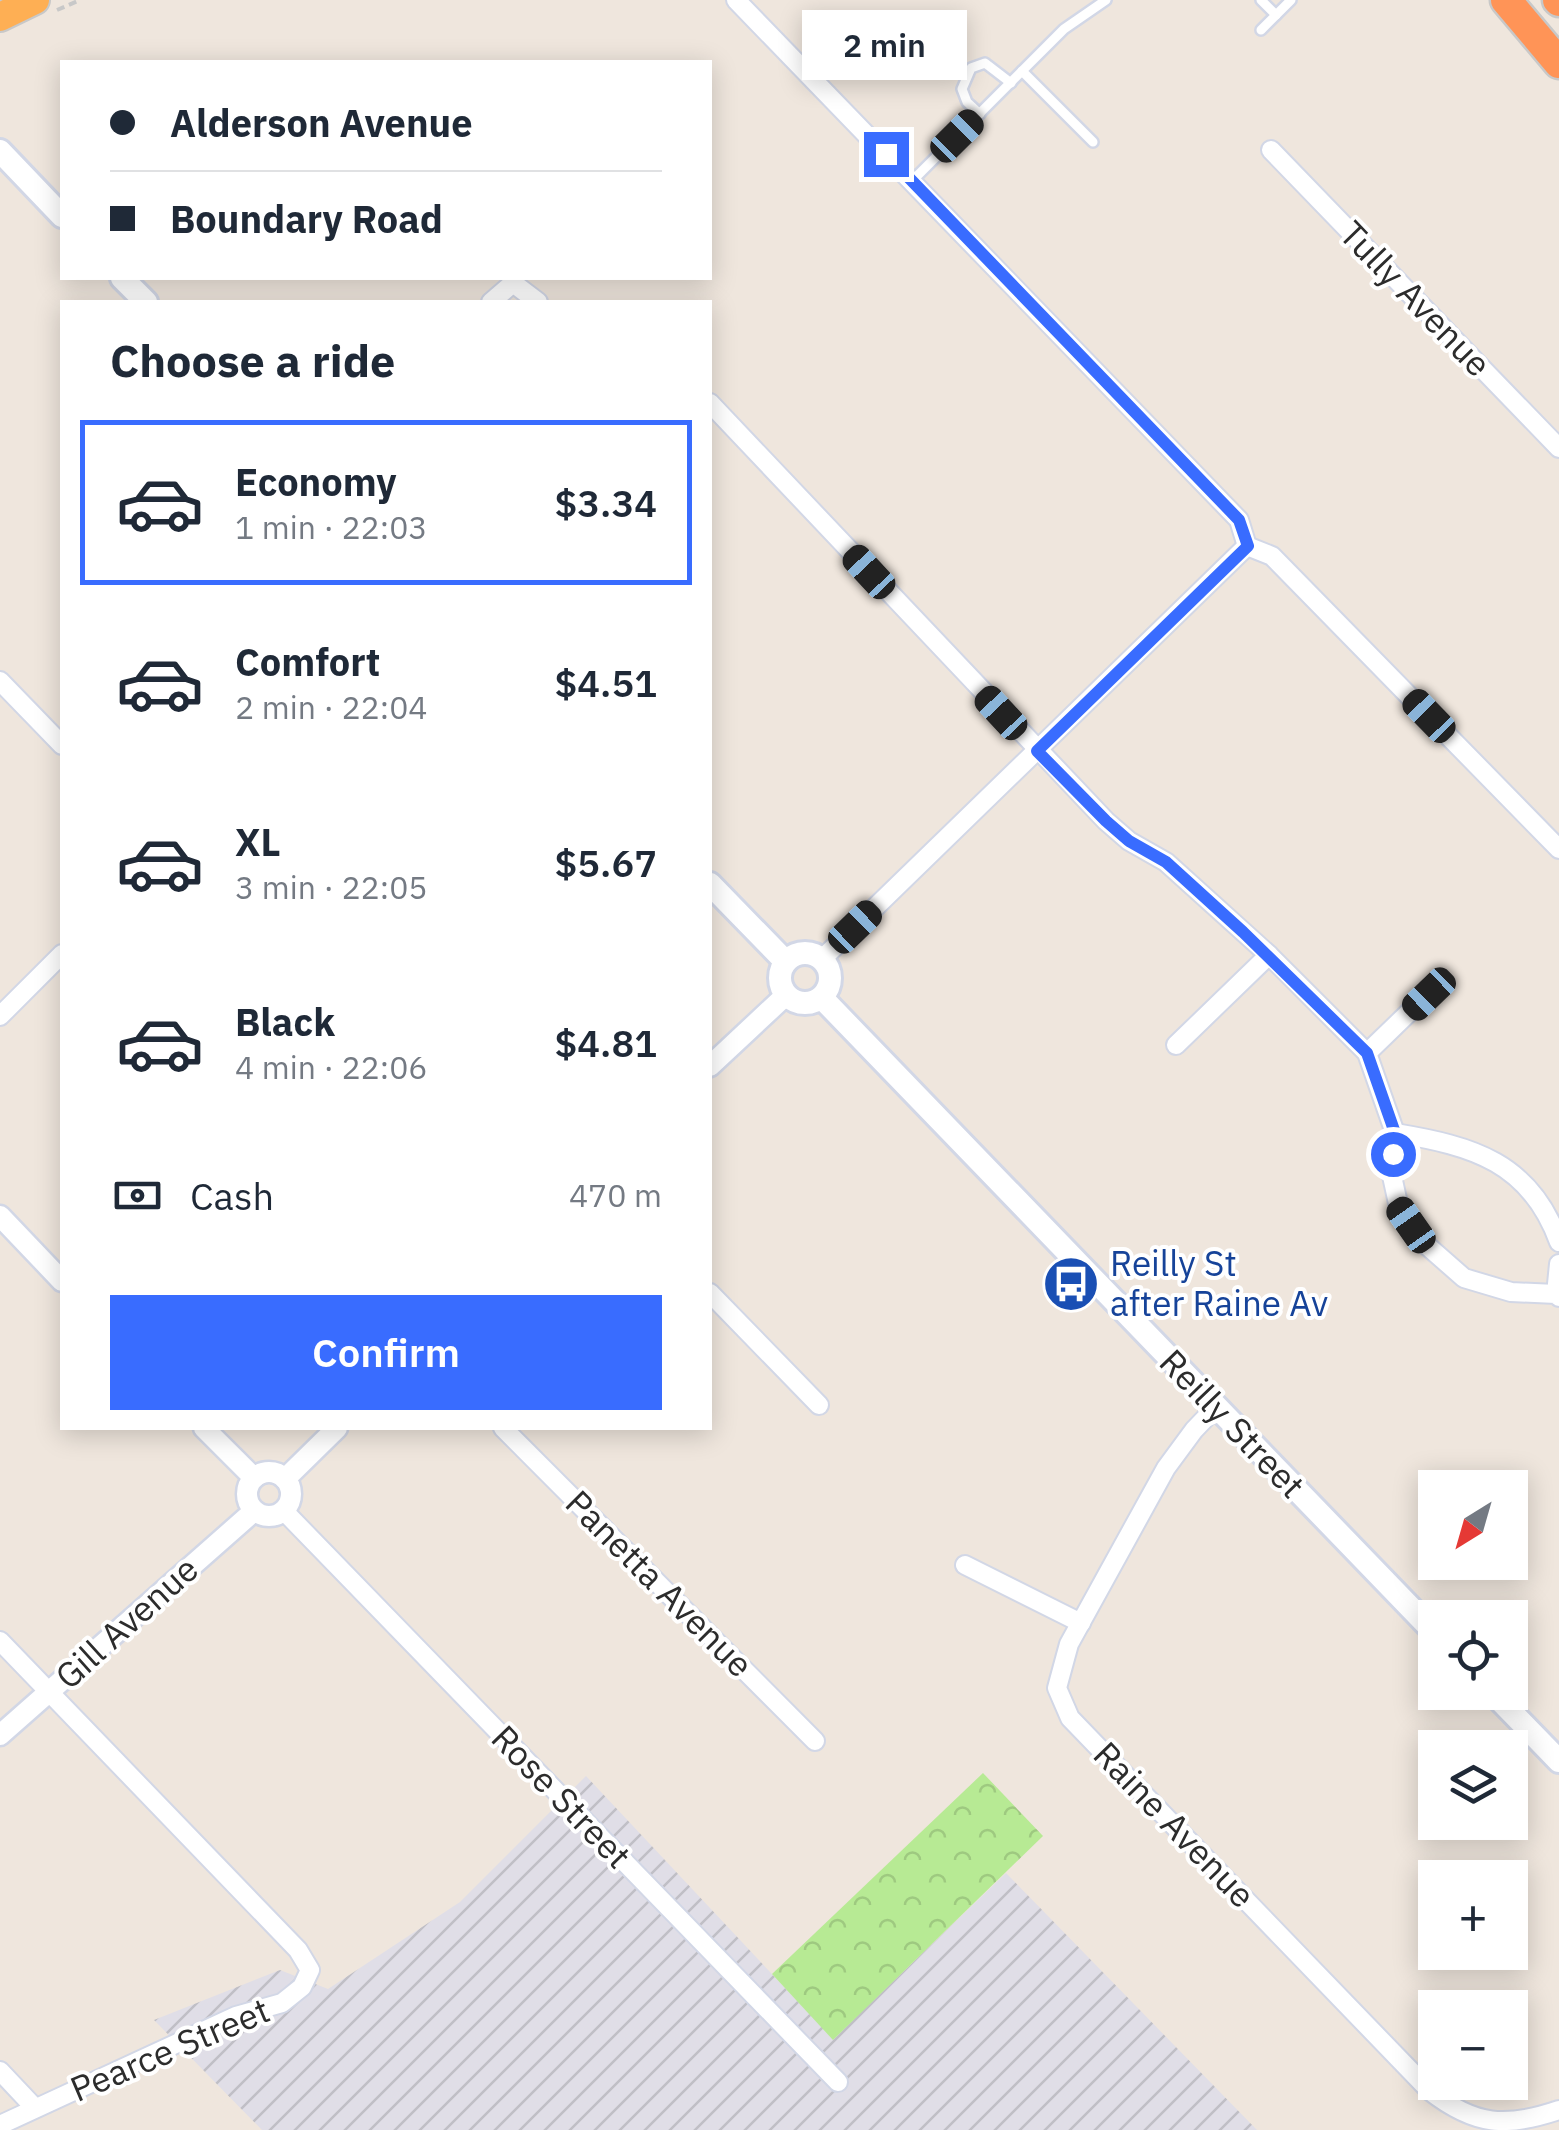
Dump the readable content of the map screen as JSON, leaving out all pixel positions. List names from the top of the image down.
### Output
{
  "streets": {
    "main road": ["Reilly Street"],
    "street": [
      "Tully Avenue",
      "Panetta Avenue",
      "Gill Avenue",
      "Rose Street",
      "Raine Avenue",
      "Pearce Street"
    ]
  },
  "crossings": [
    ["Reilly Street", "Raine Avenue"],
    ["Gill Avenue", "Rose Street"],
    ["Gill Avenue", "Pearce Street"]
  ],
  "places": {
    "bus stop": ["Reilly St after Raine Av"]
  },
  "north": "bottom left",
  "page": {
    "bubble": "2 min",
    "banner": ["Alderson Avenue", "Boundary Road"],
    "heading": "Choose a ride",
    "list": [
      {
        "name": "Economy",
        "note": "1 min · 22:03",
        "value": "$3.34"
      },
      {
        "name": "Comfort",
        "note": "2 min · 22:04",
        "value": "$4.51"
      },
      {
        "name": "XL",
        "note": "3 min · 22:05",
        "value": "$5.67"
      },
      {
        "name": "Black",
        "note": "4 min · 22:06",
        "value": "$4.81"
      }
    ],
    "pay": ["Cash", "470 m"],
    "buttons": "Confirm",
    "map_buttons": ["+", "−"]
  }
}
